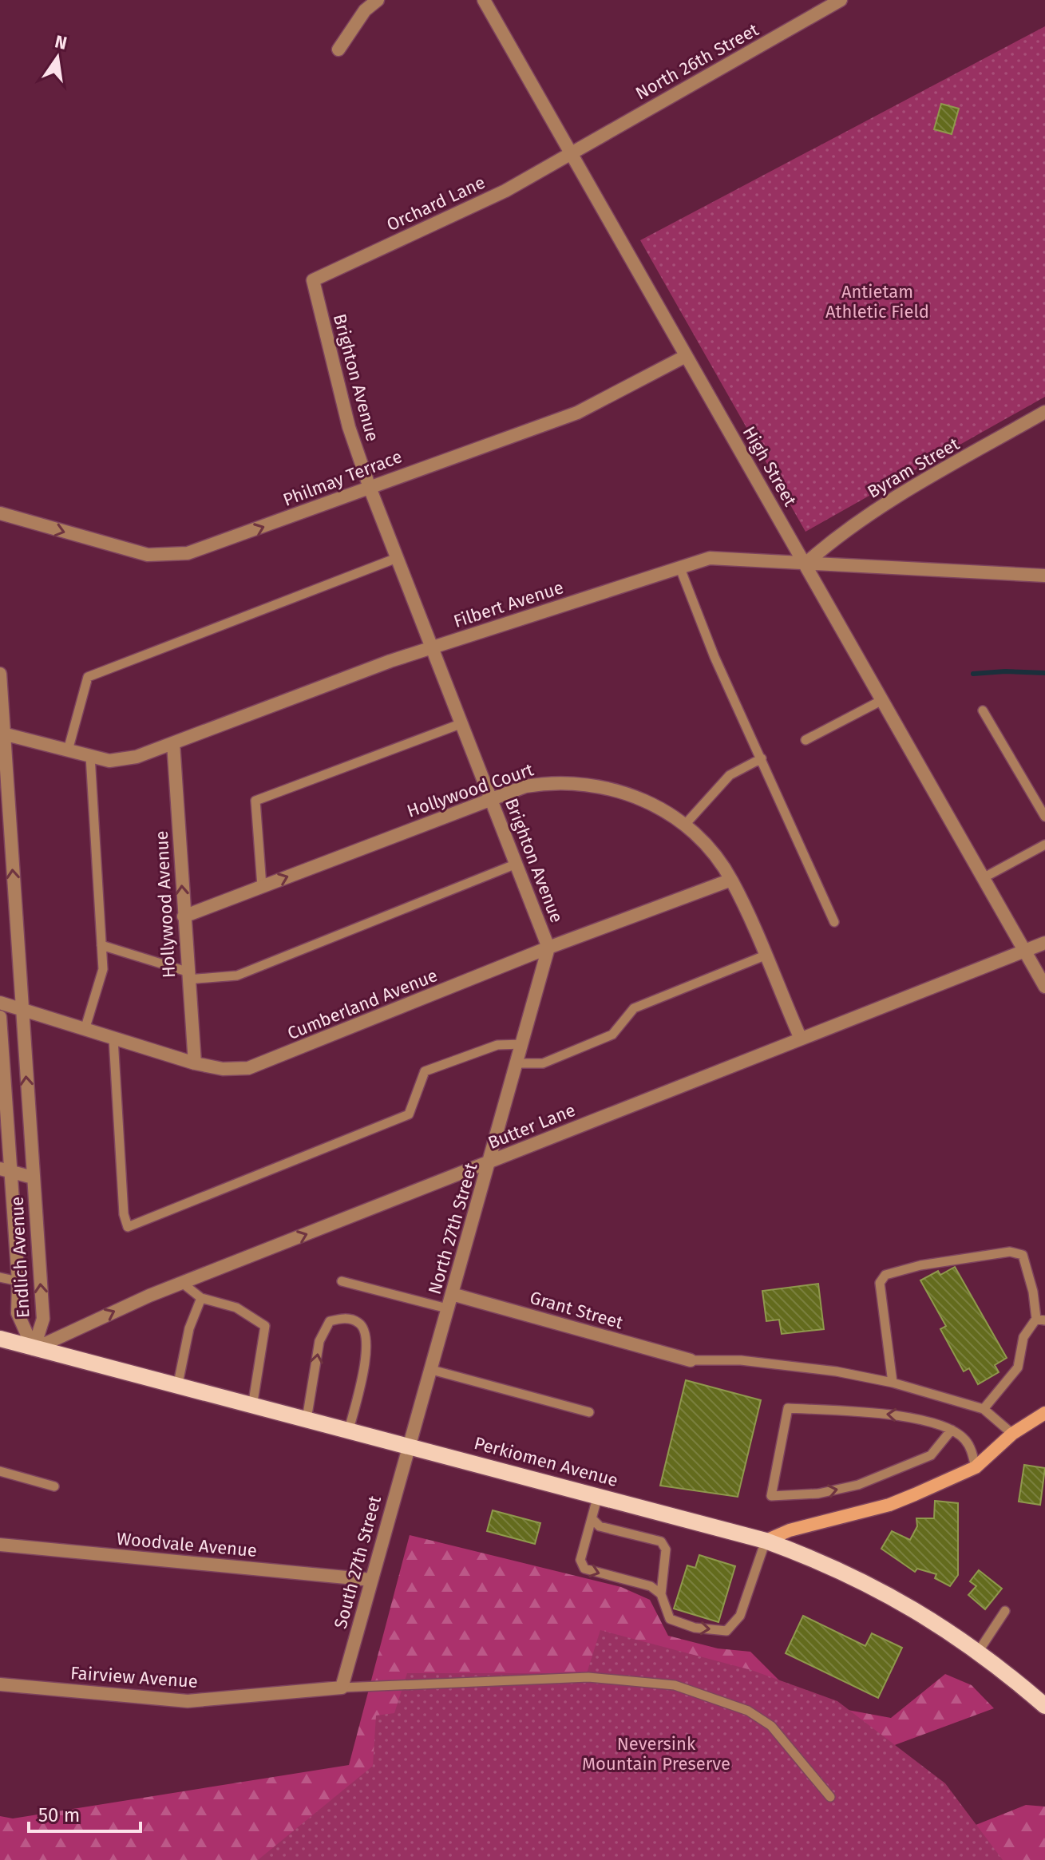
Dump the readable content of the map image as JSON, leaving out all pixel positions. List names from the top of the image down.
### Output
{
  "streets": {
    "main road": ["Perkiomen Avenue"],
    "street": [
      "North 26th Street",
      "Orchard Lane",
      "Brighton Avenue",
      "High Street",
      "Byram Street",
      "Philmay Terrace",
      "Filbert Avenue",
      "Hollywood Court",
      "Hollywood Avenue",
      "Cumberland Avenue",
      "Butter Lane",
      "North 27th Street",
      "Endlich Avenue",
      "Grant Street",
      "Woodvale Avenue",
      "South 27th Street",
      "Fairview Avenue"
    ]
  },
  "crossings": [
    ["North 26th Street", "Orchard Lane"],
    ["North 26th Street", "High Street"],
    ["Orchard Lane", "Brighton Avenue"],
    ["Orchard Lane", "High Street"],
    ["Brighton Avenue", "Philmay Terrace"],
    ["Brighton Avenue", "Filbert Avenue"],
    ["Brighton Avenue", "Hollywood Court"],
    ["Brighton Avenue", "Cumberland Avenue"],
    ["Brighton Avenue", "North 27th Street"],
    ["High Street", "Byram Street"],
    ["High Street", "Philmay Terrace"],
    ["High Street", "Filbert Avenue"],
    ["High Street", "Butter Lane"],
    ["Byram Street", "Filbert Avenue"],
    ["Filbert Avenue", "Hollywood Avenue"],
    ["Filbert Avenue", "Endlich Avenue"],
    ["Hollywood Court", "Hollywood Avenue"],
    ["Hollywood Court", "Cumberland Avenue"],
    ["Hollywood Court", "Butter Lane"],
    ["Hollywood Avenue", "Cumberland Avenue"],
    ["Cumberland Avenue", "North 27th Street"],
    ["Cumberland Avenue", "Endlich Avenue"],
    ["Butter Lane", "North 27th Street"],
    ["Butter Lane", "Endlich Avenue"],
    ["Butter Lane", "Perkiomen Avenue"],
    ["North 27th Street", "Grant Street"],
    ["North 27th Street", "Perkiomen Avenue"],
    ["North 27th Street", "South 27th Street"],
    ["Endlich Avenue", "Perkiomen Avenue"],
    ["Perkiomen Avenue", "South 27th Street"],
    ["Woodvale Avenue", "South 27th Street"],
    ["South 27th Street", "Fairview Avenue"]
  ],
  "one_way": ["Philmay Terrace", "Hollywood Avenue", "Butter Lane"],
  "parks": ["Antietam Athletic Field", "Neversink Mountain Preserve"],
  "scale_bar": "50 m",
  "north": "top"
}
